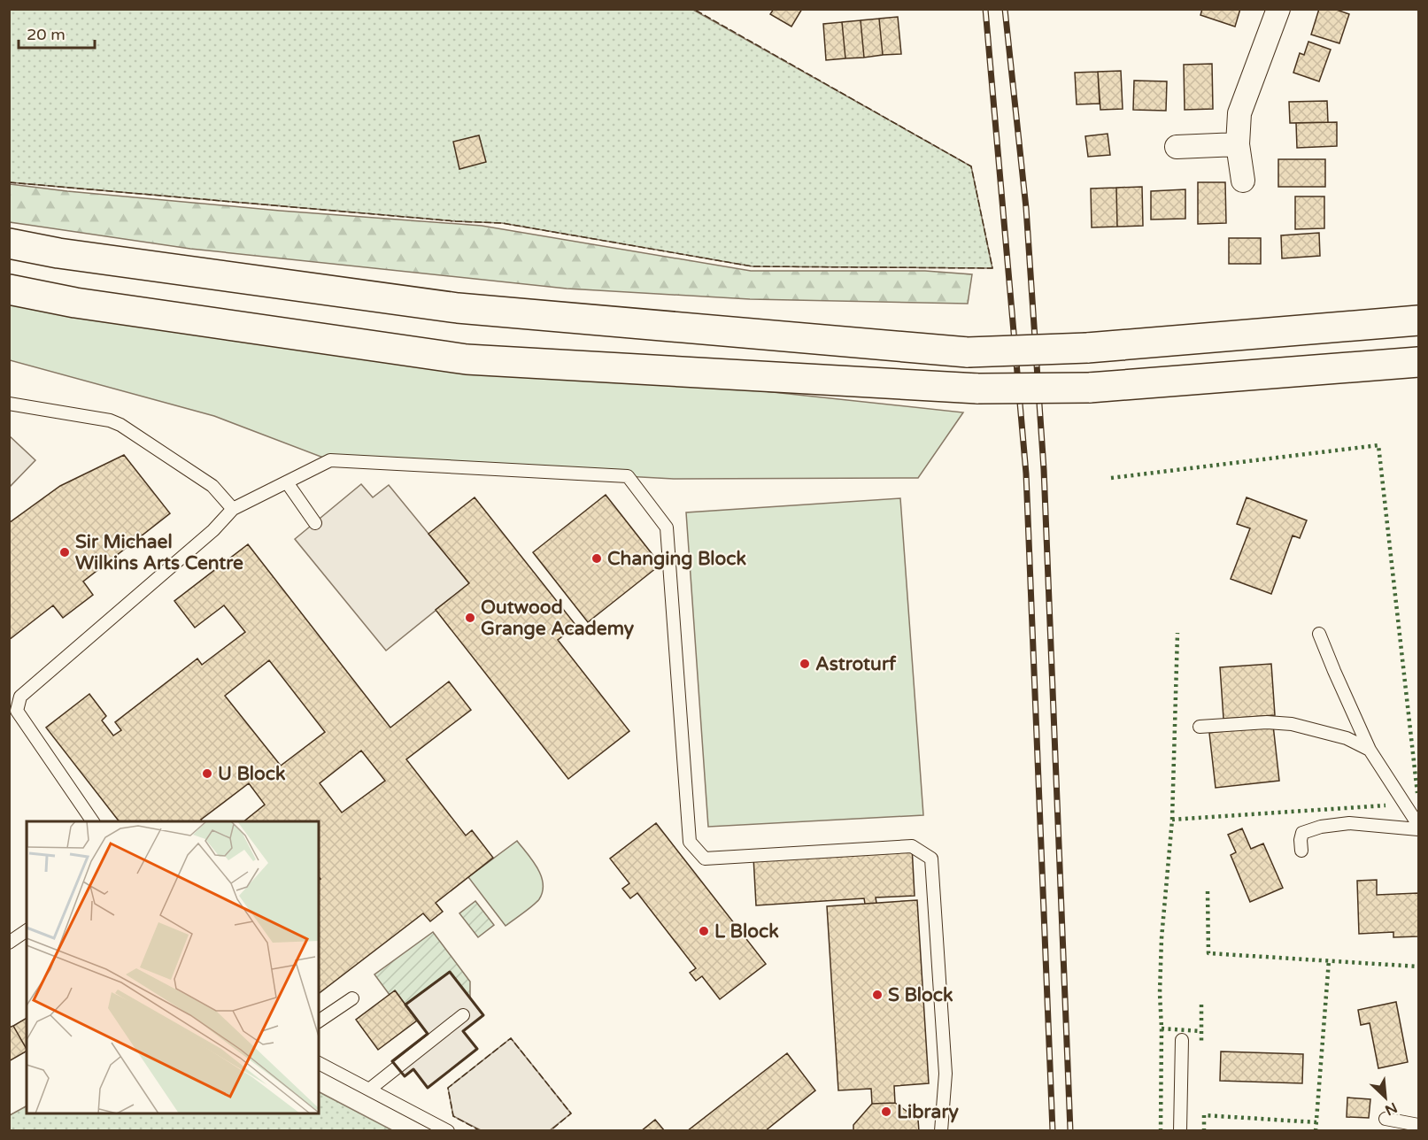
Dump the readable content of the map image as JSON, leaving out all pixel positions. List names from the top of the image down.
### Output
{
  "places": [
    "Sir Michael Wilkins Arts Centre",
    "Changing Block",
    "Outwood Grange Academy",
    "Astroturf",
    "U Block",
    "L Block",
    "S Block",
    "Library"
  ],
  "scale_bar": "20 m",
  "north": "bottom right"
}
